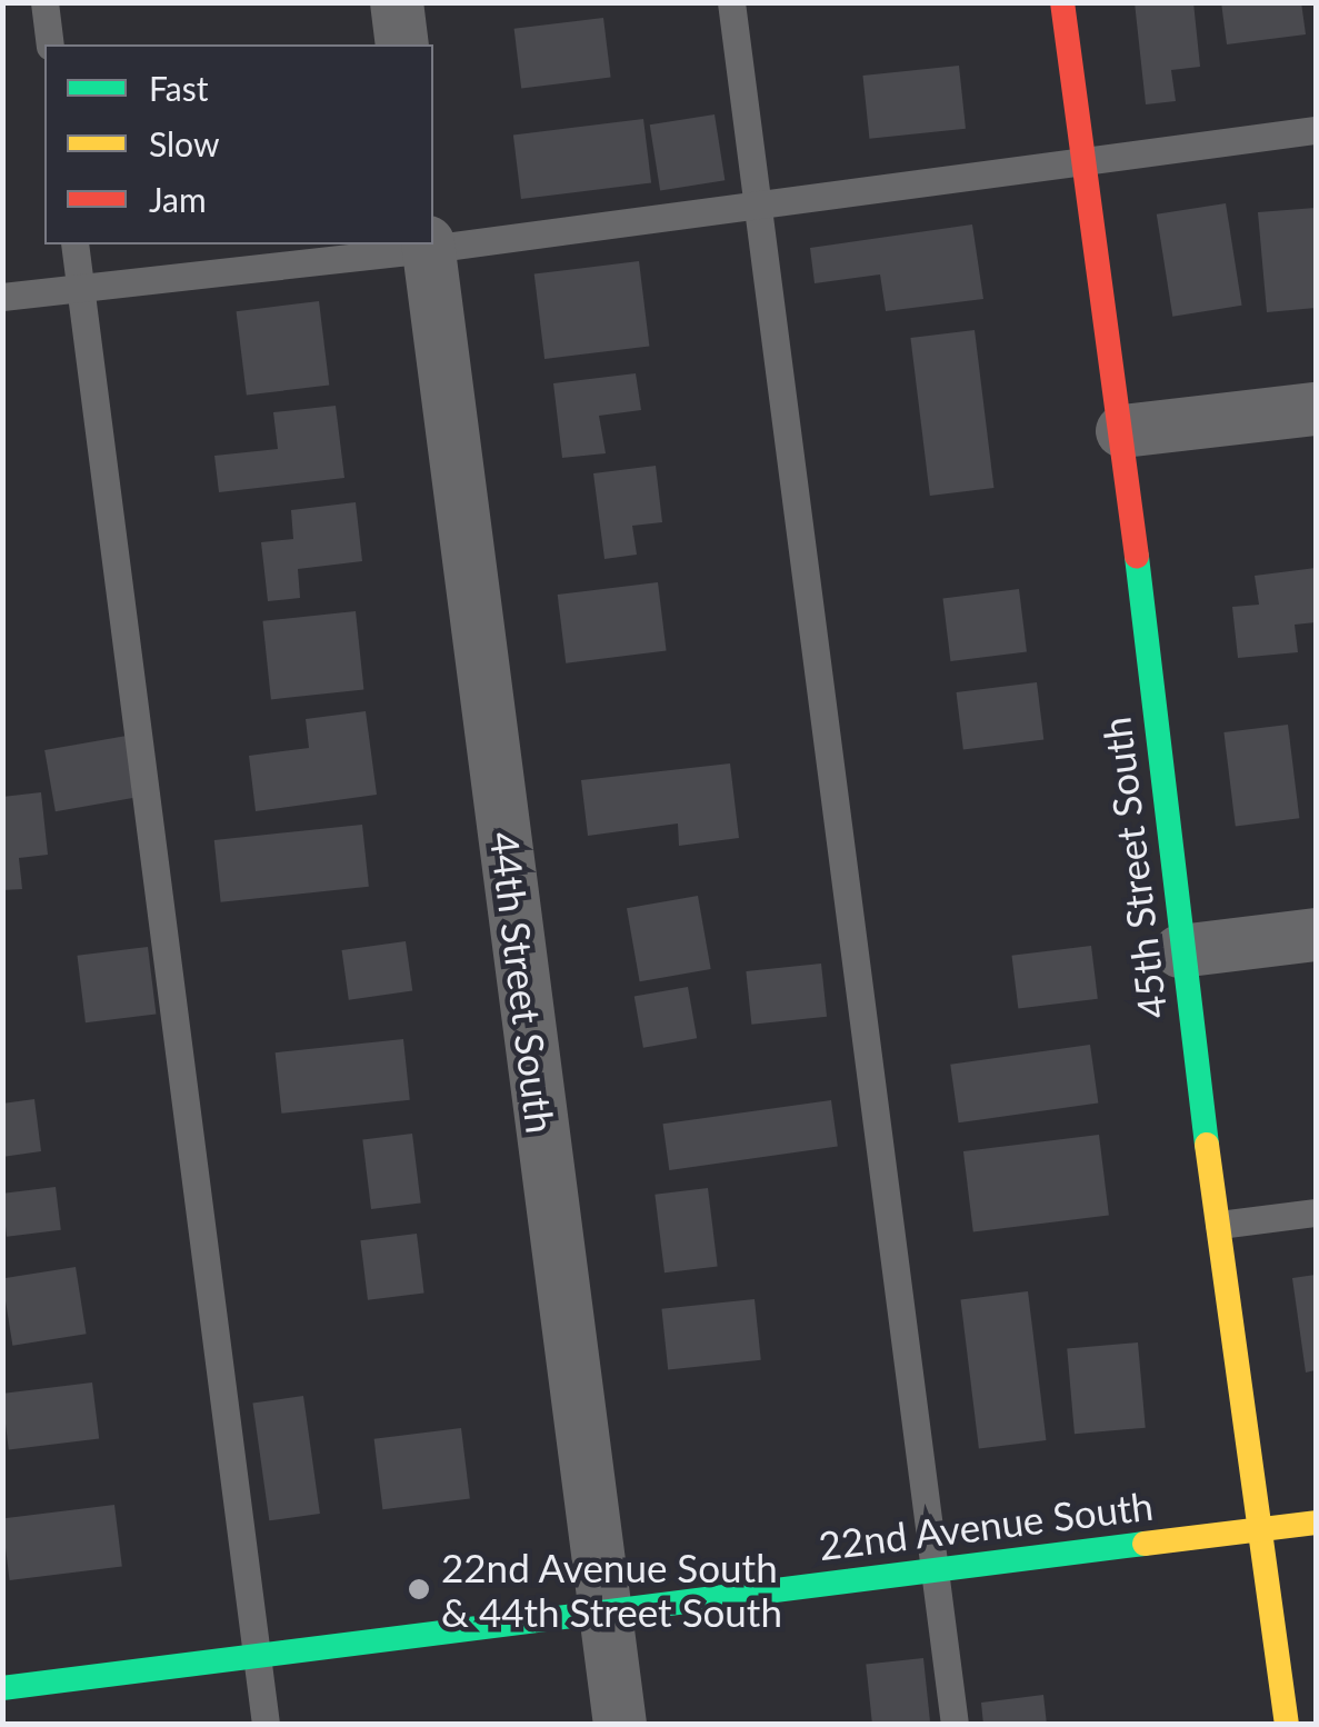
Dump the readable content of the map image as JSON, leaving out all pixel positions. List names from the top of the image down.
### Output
{
  "streets": {
    "street": ["45th Street South", "44th Street South", "22nd Avenue South"]
  },
  "crossings": [
    ["45th Street South", "22nd Avenue South"],
    ["44th Street South", "22nd Avenue South"]
  ],
  "places": ["22nd Avenue South & 44th Street South"],
  "legend": ["Fast", "Slow", "Jam"]
}
